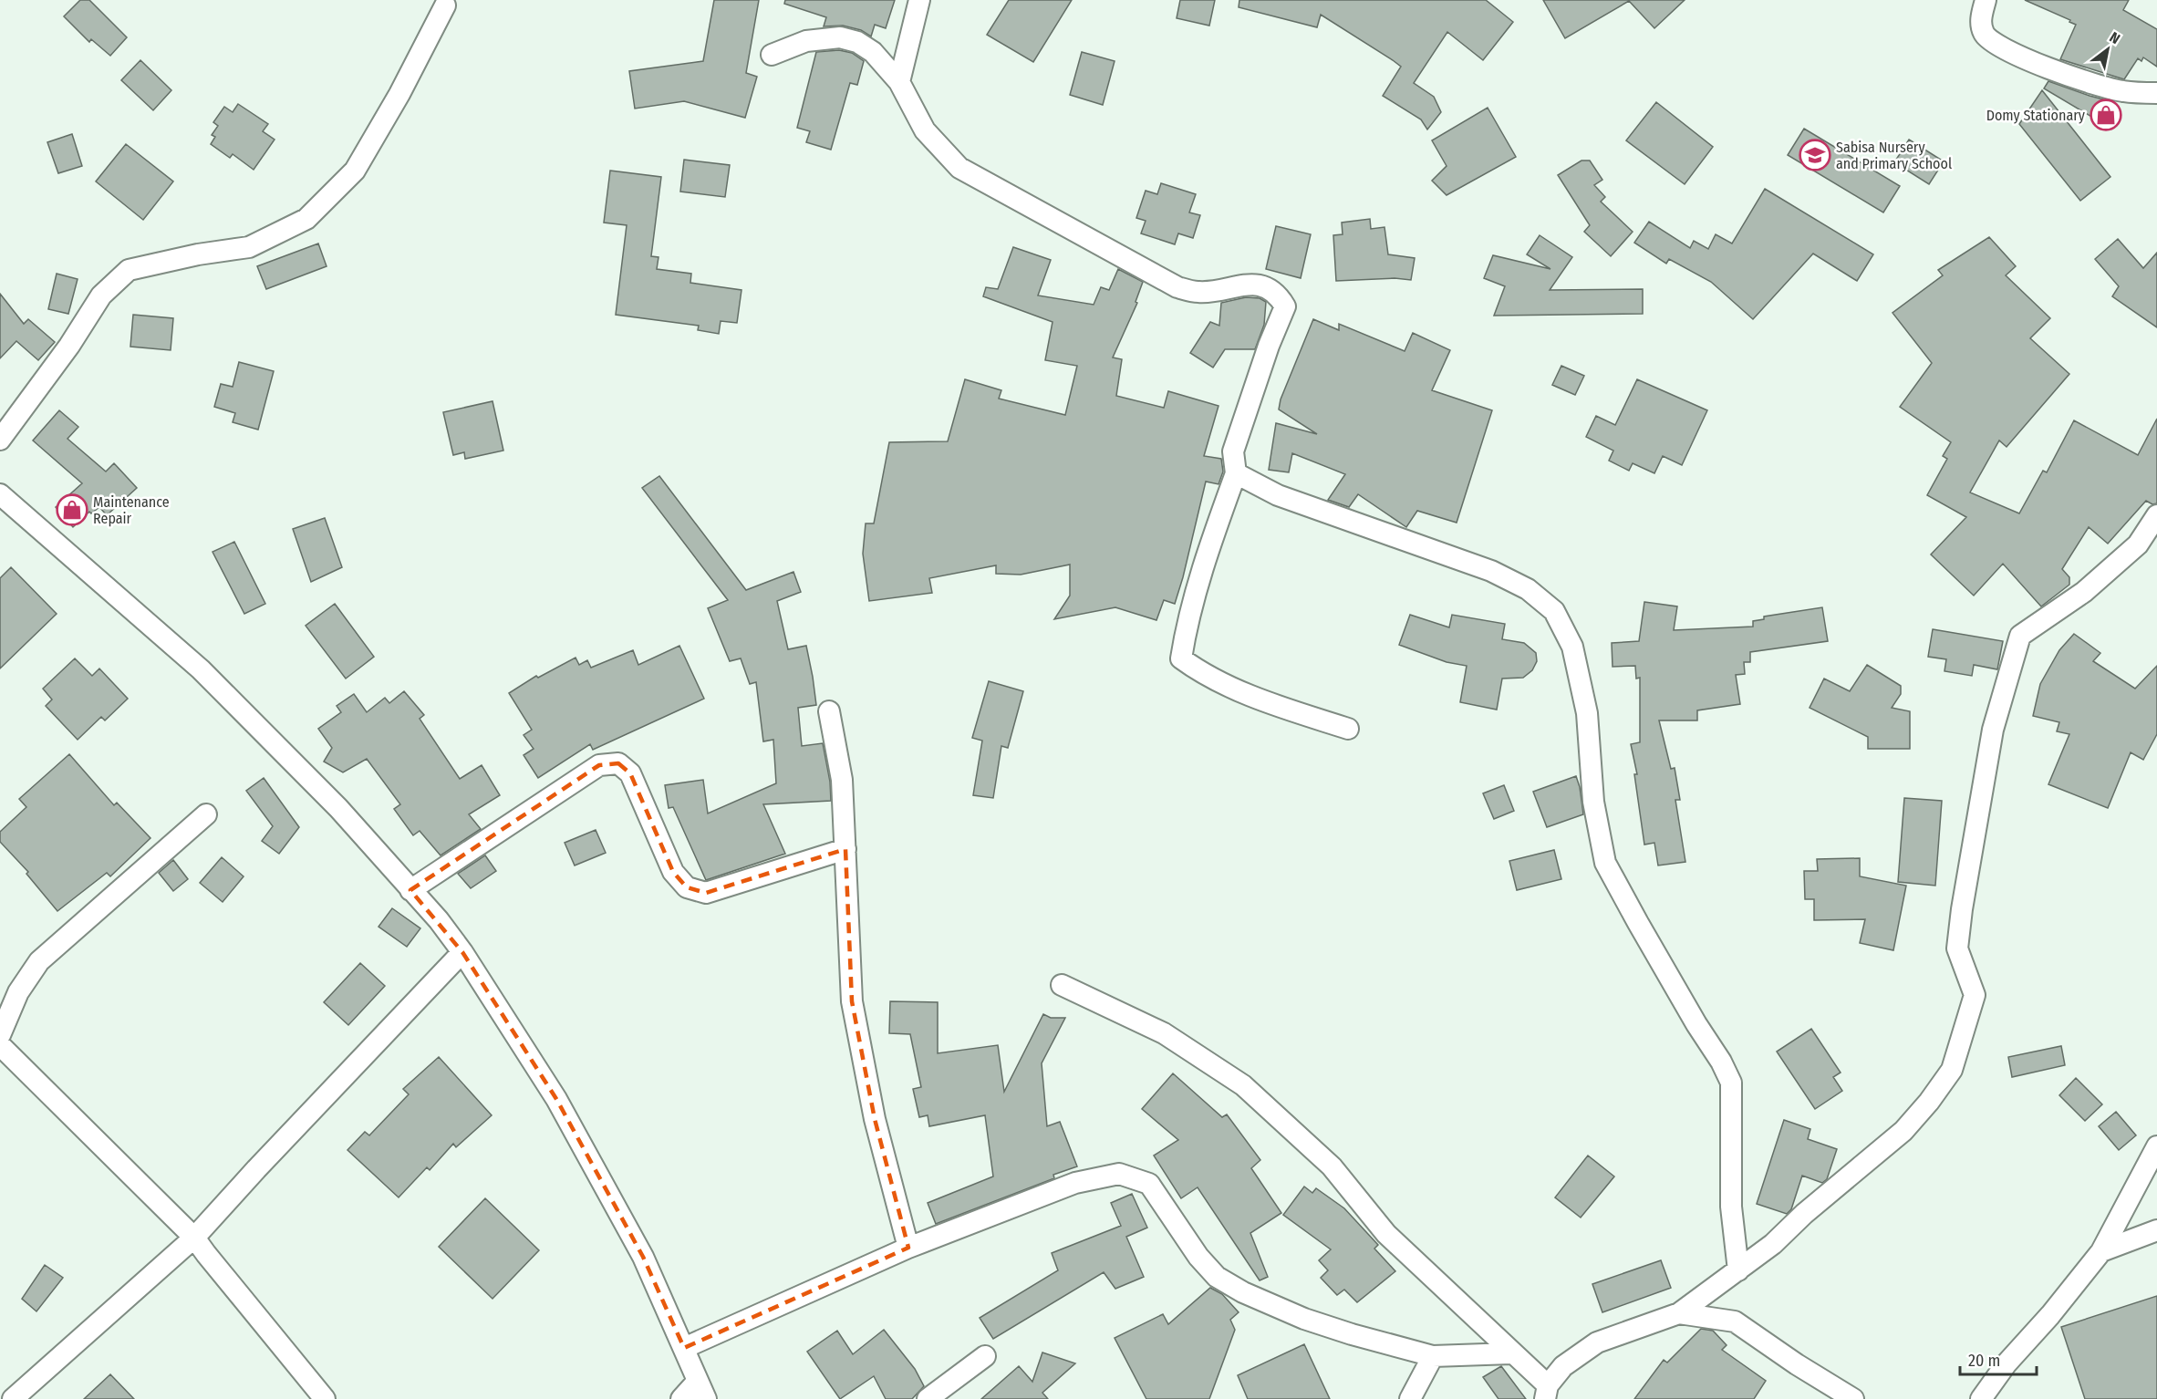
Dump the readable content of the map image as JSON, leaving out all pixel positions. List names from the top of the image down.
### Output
{
  "places": {
    "shop": ["Domy Stationary", "Maintenance Repair"],
    "school or university": ["Sabisa Nursery and Primary School"]
  },
  "scale_bar": "20 m",
  "north": "top right"
}
